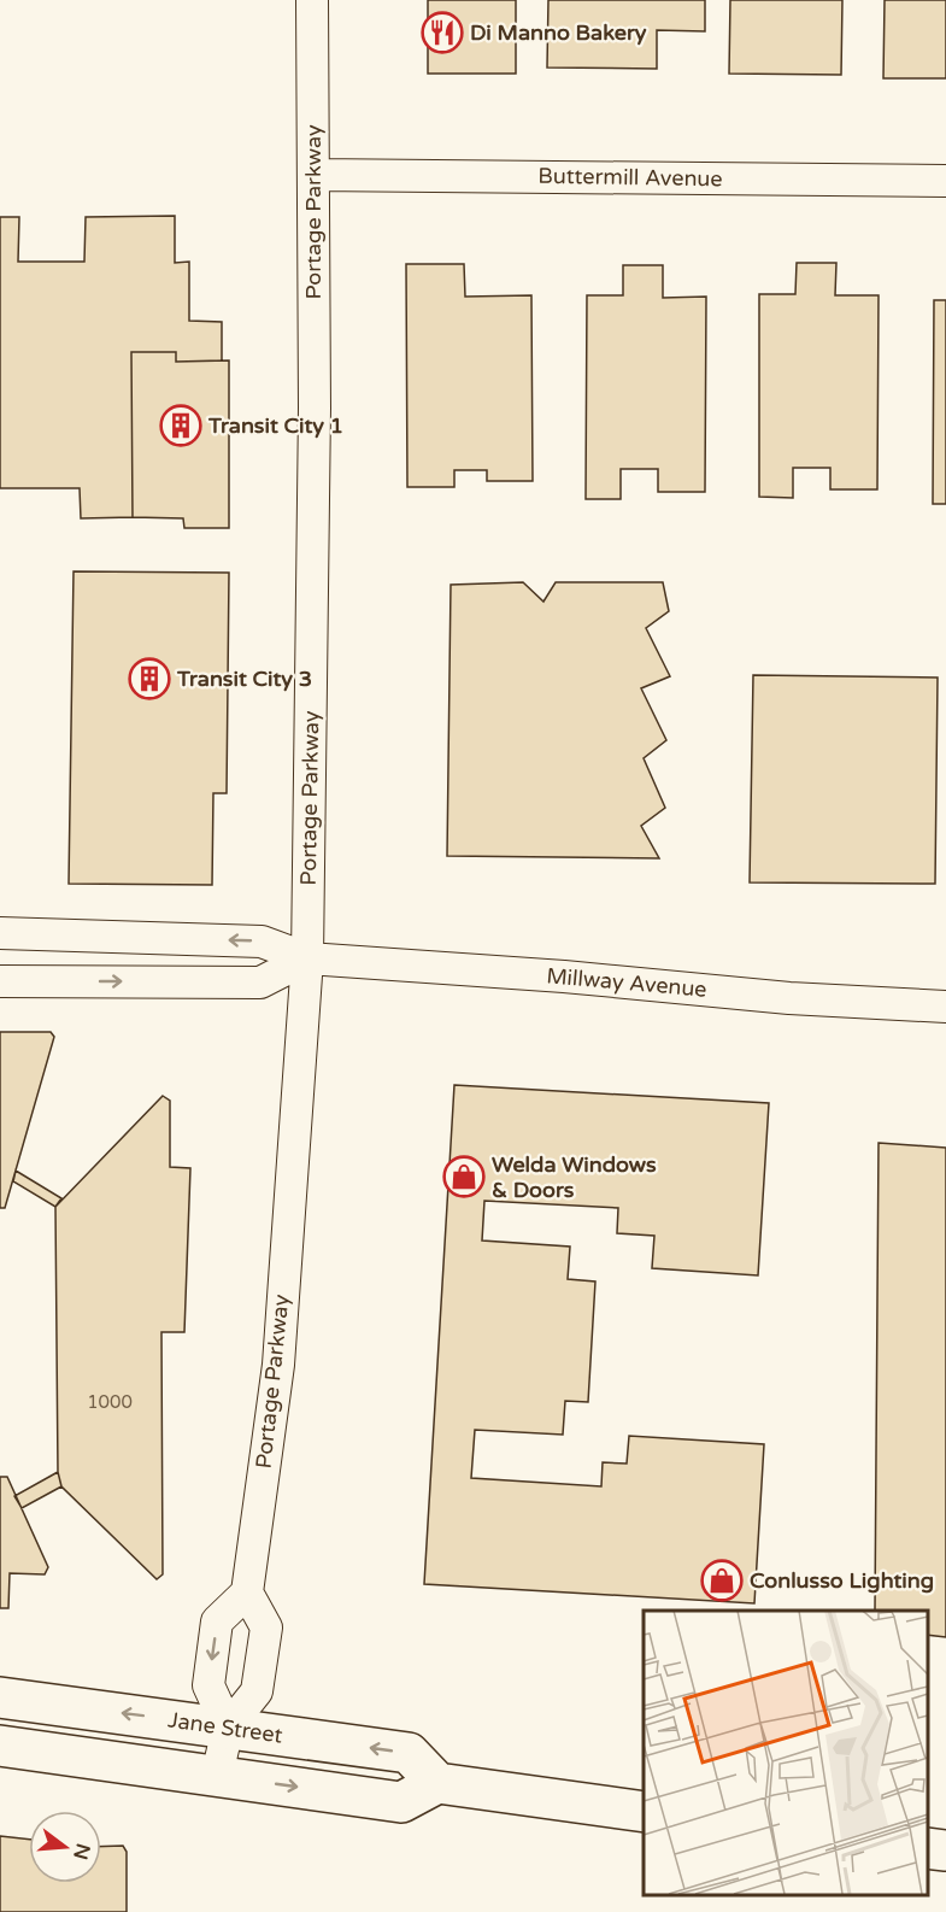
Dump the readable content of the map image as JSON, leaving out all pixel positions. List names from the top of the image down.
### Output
{
  "streets": {
    "main road": ["Jane Street"],
    "street": ["Buttermill Avenue", "Portage Parkway", "Millway Avenue"]
  },
  "crossings": [
    ["Buttermill Avenue", "Portage Parkway"],
    ["Portage Parkway", "Millway Avenue"]
  ],
  "places": {
    "restaurant": ["Di Manno Bakery"],
    "building": ["Transit City 1", "Transit City 3"],
    "shop": ["Welda Windows & Doors", "Conlusso Lighting"]
  },
  "house_numbers": ["1000"],
  "north": "right"
}
